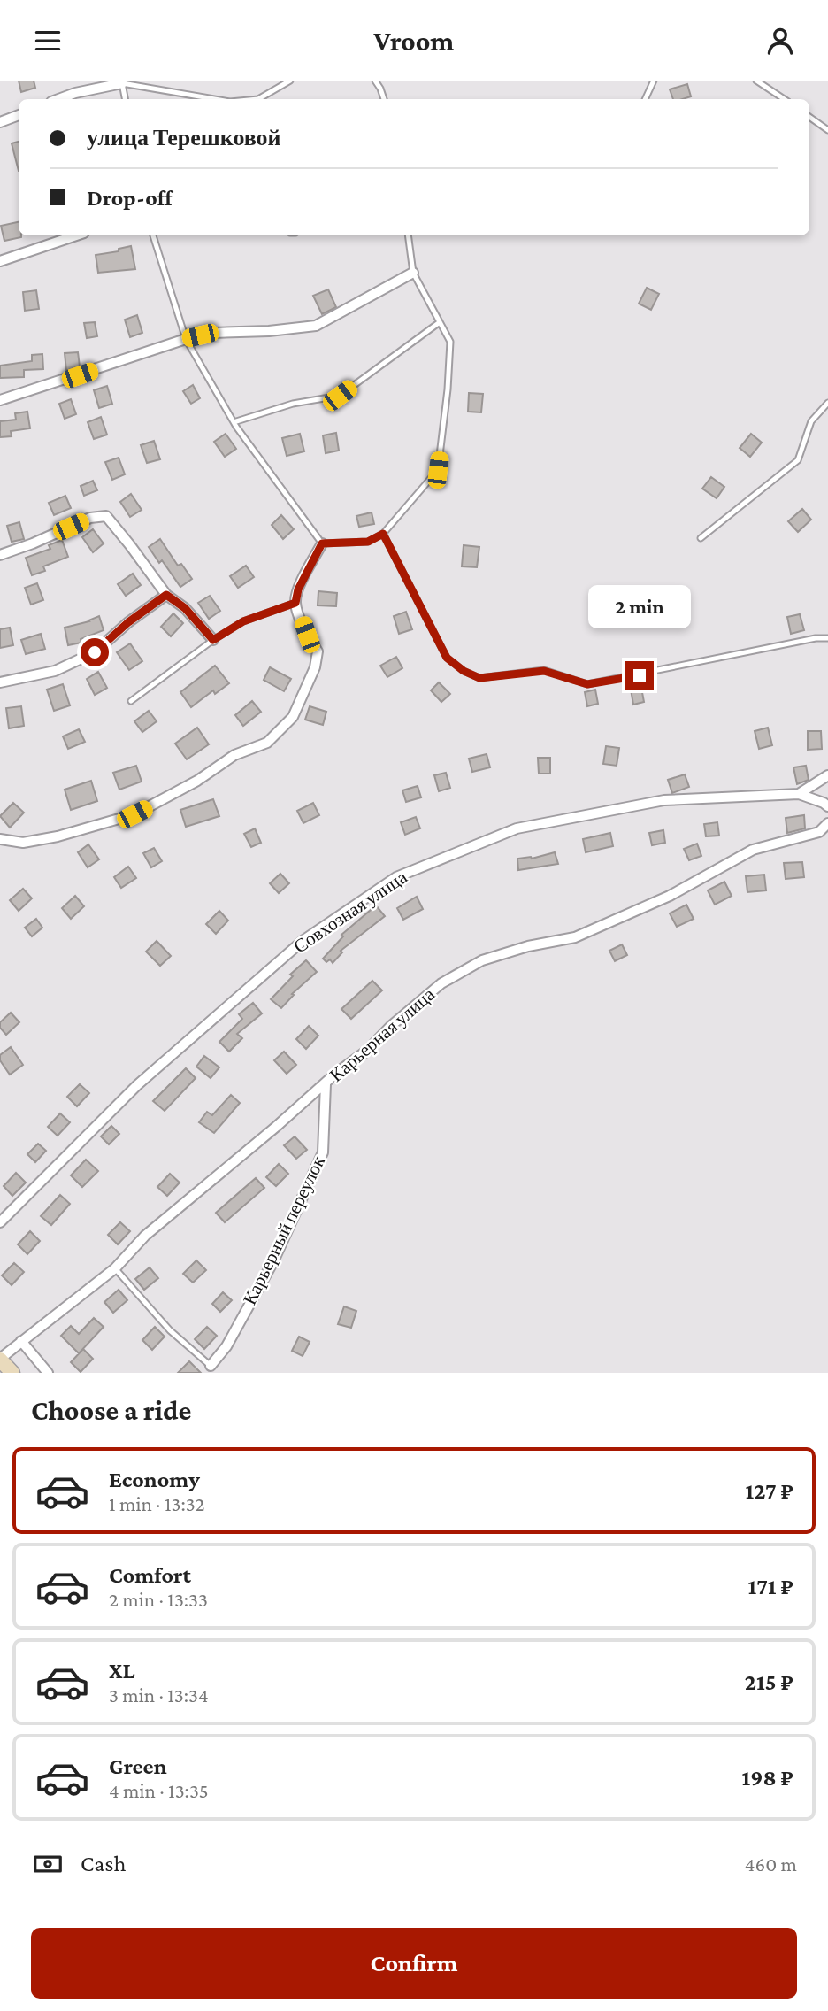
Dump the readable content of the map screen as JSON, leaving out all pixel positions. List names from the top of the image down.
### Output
{
  "streets": {
    "street": ["Совхозная улица", "Карьерная улица", "Карьерный переулок"]
  },
  "crossings": [
    ["Карьерная улица", "Карьерный переулок"]
  ],
  "page": {
    "header": "Vroom",
    "banner": ["улица Терешковой", "Drop-off"],
    "bubble": "2 min",
    "heading": "Choose a ride",
    "list": [
      {
        "name": "Economy",
        "note": "1 min · 13:32",
        "value": "127 ₽"
      },
      {
        "name": "Comfort",
        "note": "2 min · 13:33",
        "value": "171 ₽"
      },
      {
        "name": "XL",
        "note": "3 min · 13:34",
        "value": "215 ₽"
      },
      {
        "name": "Green",
        "note": "4 min · 13:35",
        "value": "198 ₽"
      }
    ],
    "pay": ["Cash", "460 m"],
    "buttons": "Confirm"
  }
}
